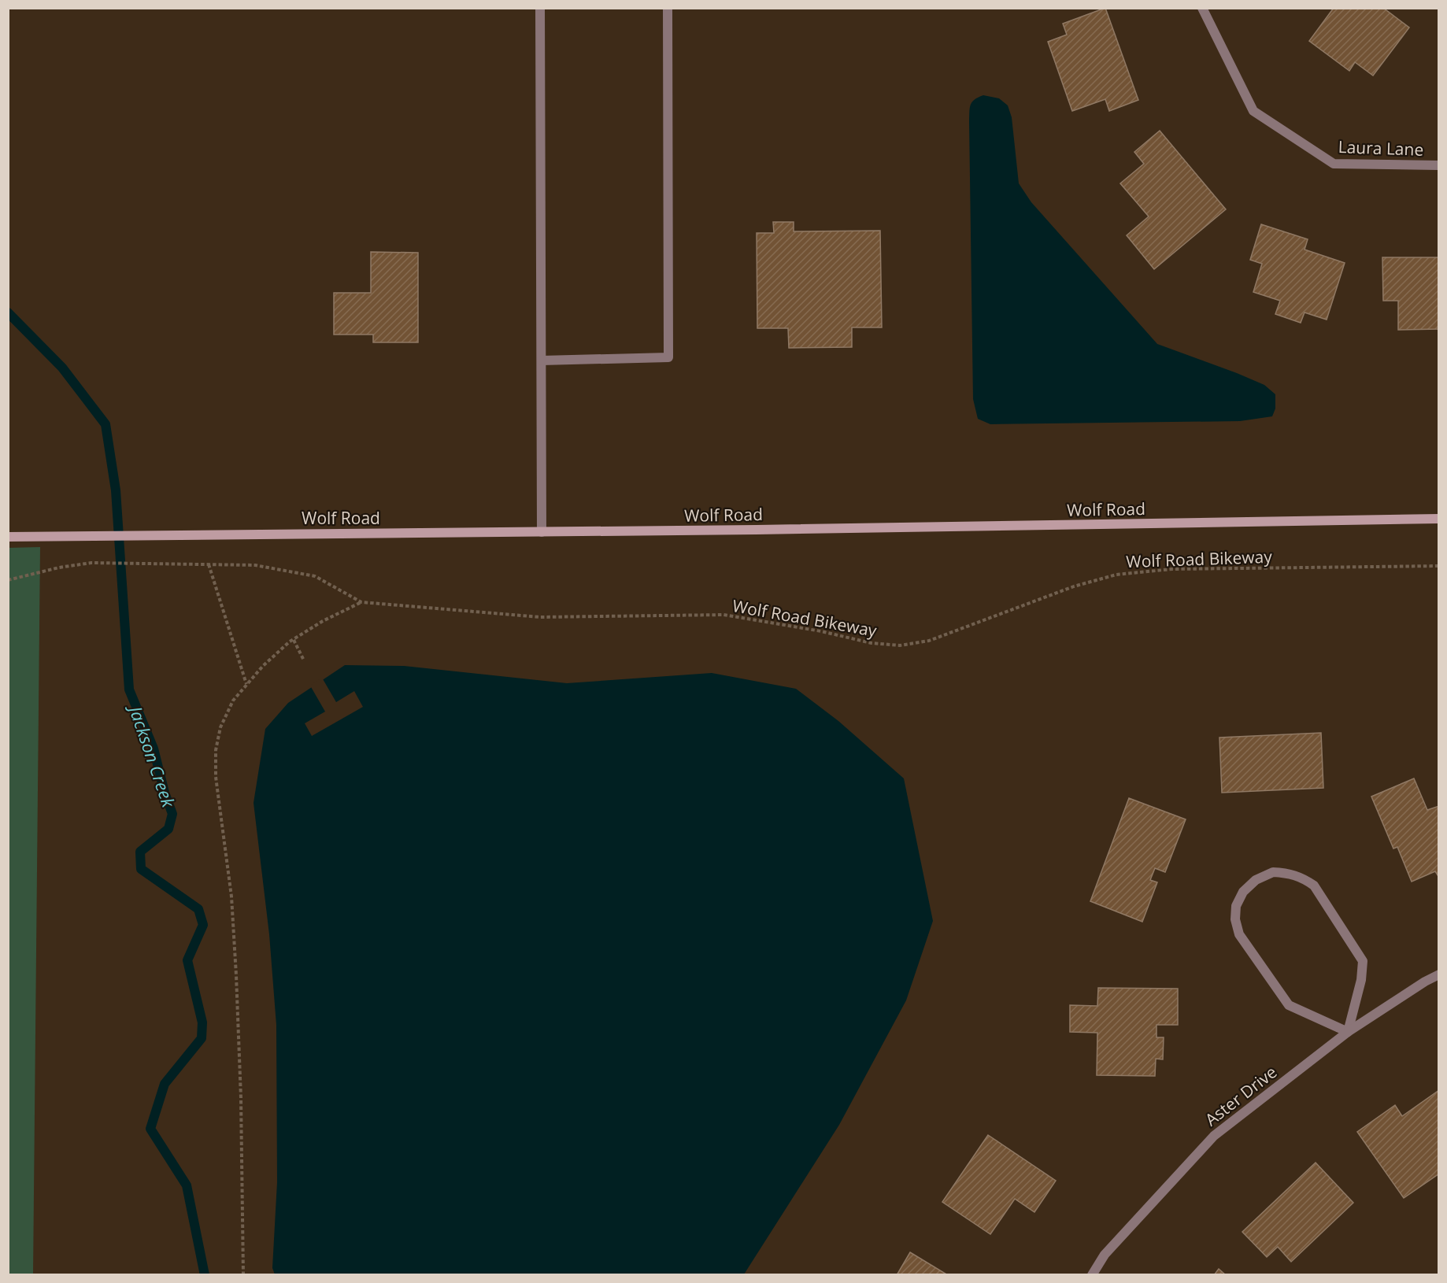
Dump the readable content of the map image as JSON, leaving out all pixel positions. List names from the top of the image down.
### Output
{
  "streets": {
    "main road": ["Wolf Road"],
    "street": ["Laura Lane", "Aster Drive"],
    "path": ["Wolf Road Bikeway"]
  },
  "water": ["Jackson Creek"]
}
